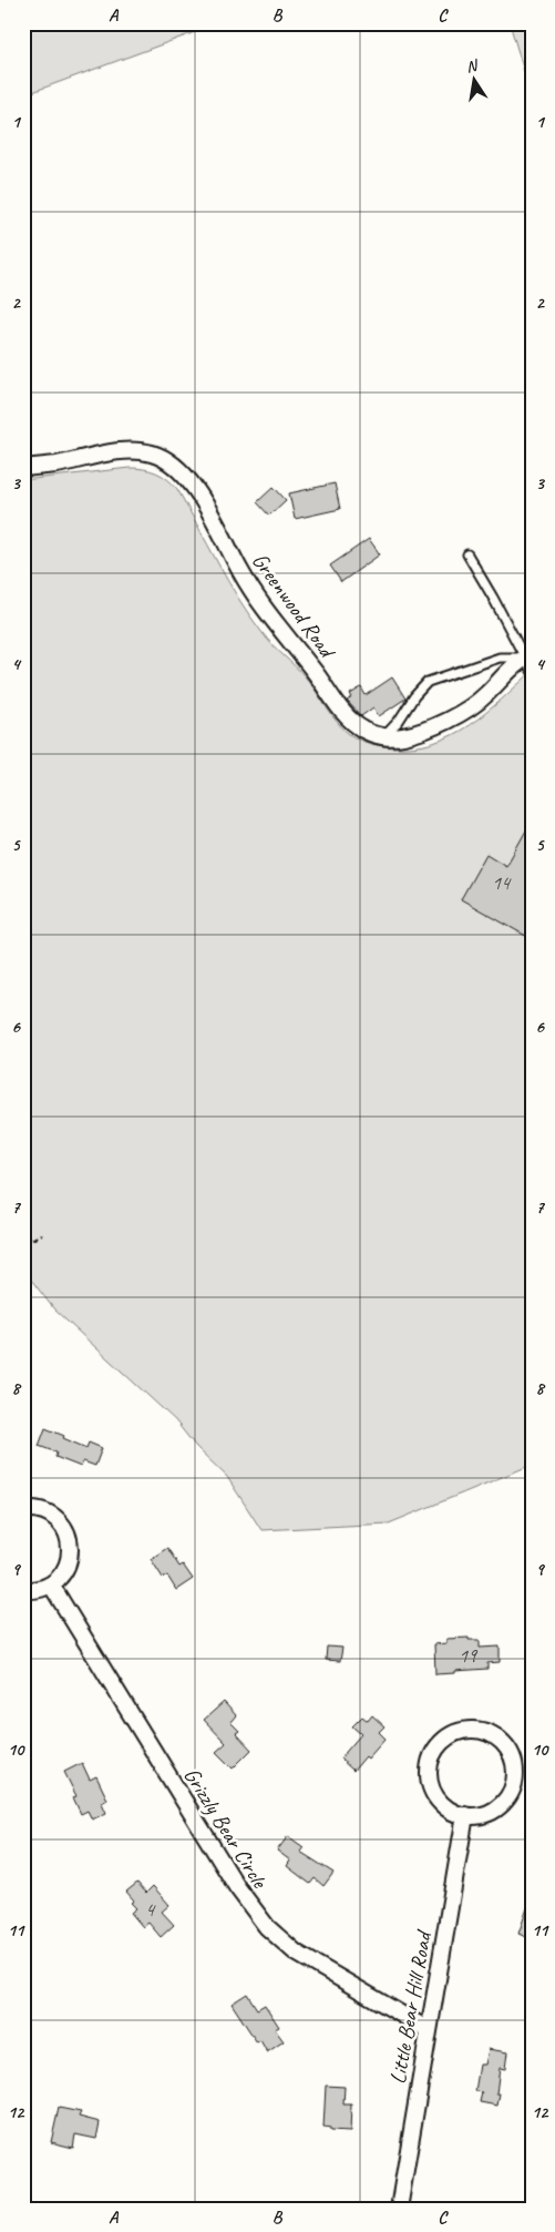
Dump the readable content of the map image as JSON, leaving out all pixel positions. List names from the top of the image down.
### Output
{
  "streets": {
    "street": ["Greenwood Road", "Grizzly Bear Circle", "Little Bear Hill Road"]
  },
  "crossings": [
    ["Grizzly Bear Circle", "Little Bear Hill Road"]
  ],
  "house_numbers": ["14", "19", "4"],
  "north": "top",
  "grid": {
    "columns": ["A", "B", "C"],
    "rows": [
      "1",
      "2",
      "3",
      "4",
      "5",
      "6",
      "7",
      "8",
      "9",
      "10",
      "11",
      "12"
    ]
  }
}
